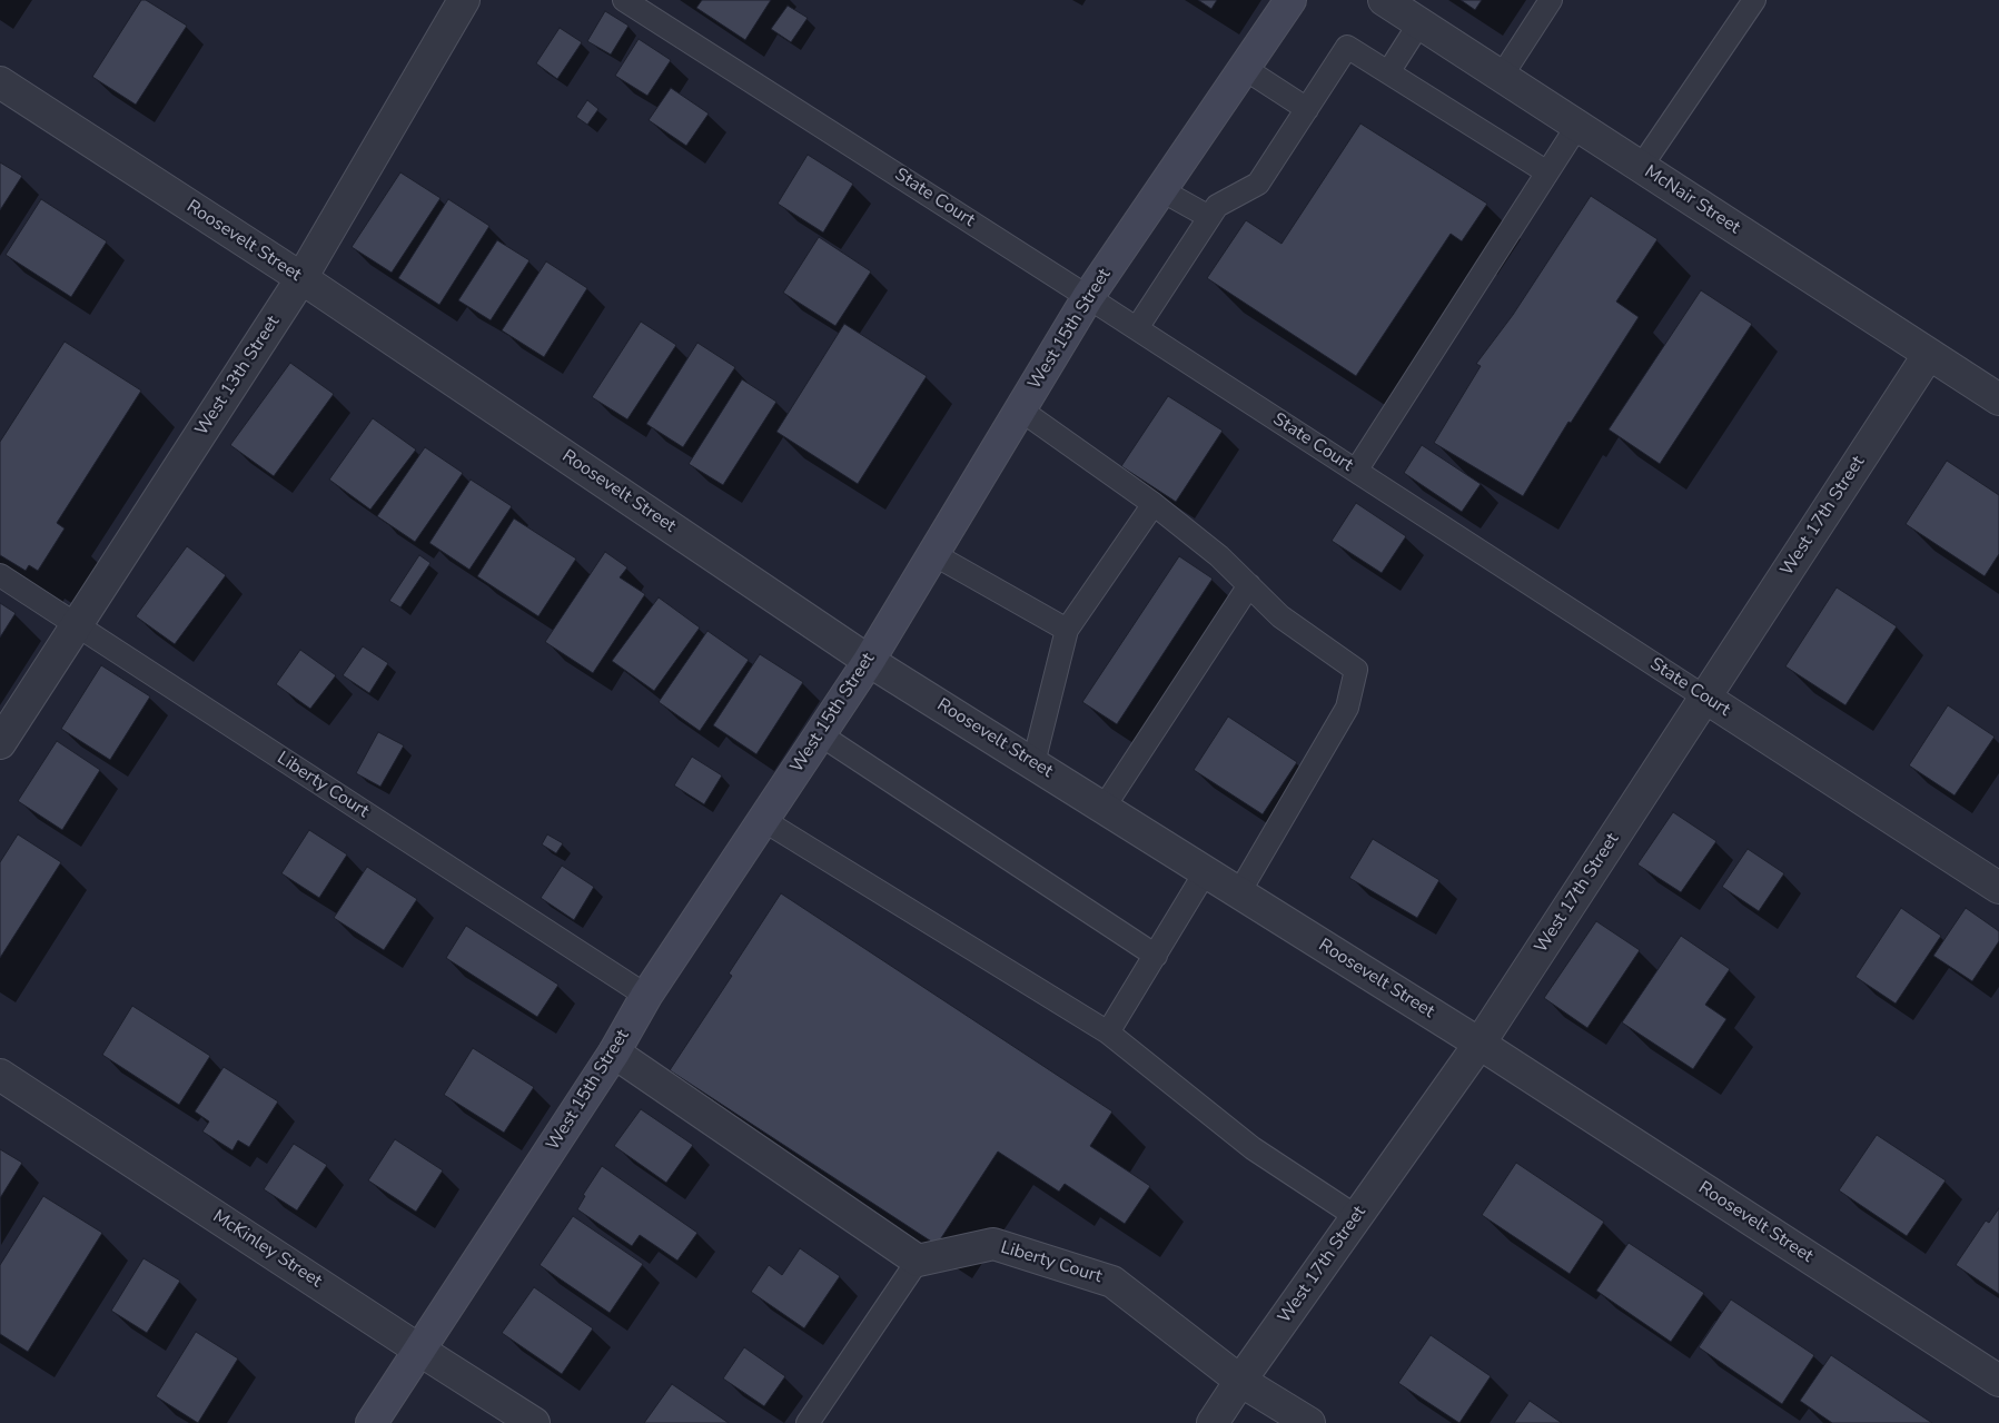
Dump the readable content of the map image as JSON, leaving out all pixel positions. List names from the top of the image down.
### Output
{
  "streets": {
    "main road": ["West 15th Street"],
    "street": [
      "State Court",
      "McNair Street",
      "Roosevelt Street",
      "West 13th Street",
      "West 17th Street",
      "Liberty Court",
      "McKinley Street"
    ]
  },
  "crossings": [
    ["State Court", "West 15th Street"],
    ["State Court", "West 17th Street"],
    ["McNair Street", "West 17th Street"],
    ["Roosevelt Street", "West 15th Street"],
    ["Roosevelt Street", "West 13th Street"],
    ["Roosevelt Street", "West 17th Street"],
    ["West 15th Street", "Liberty Court"],
    ["West 15th Street", "McKinley Street"],
    ["West 13th Street", "Liberty Court"],
    ["West 17th Street", "Liberty Court"]
  ]
}
